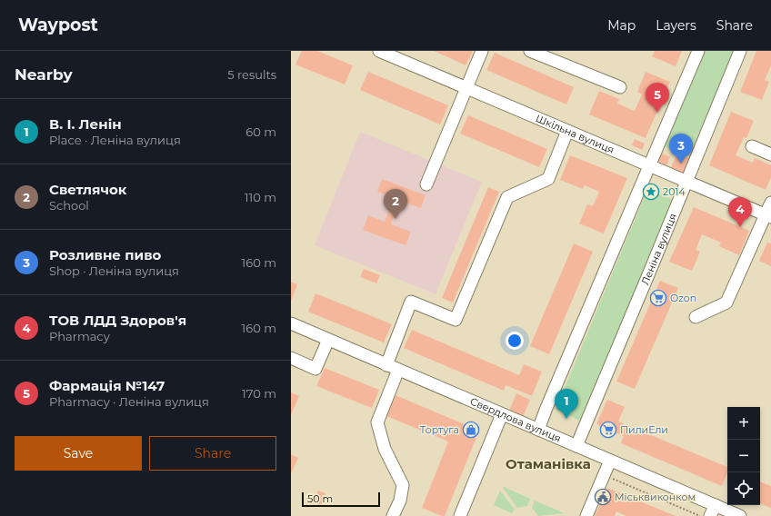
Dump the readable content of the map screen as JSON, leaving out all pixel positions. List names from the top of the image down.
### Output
{
  "streets": {
    "street": ["Шкільна вулиця", "Леніна вулиця", "Свердлова вулиця"]
  },
  "crossings": [
    ["Шкільна вулиця", "Леніна вулиця"],
    ["Леніна вулиця", "Свердлова вулиця"]
  ],
  "districts": ["Отаманівка"],
  "places": {
    "place": ["2014"],
    "supermarket": ["Ozon", "ПилиЕли"],
    "shop": ["Тортуга"],
    "public building": ["Міськвиконком"]
  },
  "scale_bar": "50 m",
  "page": {
    "header": "Waypost",
    "nav": ["Map", "Layers", "Share"],
    "heading": ["Nearby", "5 results"],
    "pins": [
      "5",
      "3",
      "2",
      "4",
      "1"
    ],
    "list": [
      {
        "mark": "1",
        "name": "В. І. Ленін",
        "note": "Place · Леніна вулиця",
        "value": "60 m"
      },
      {
        "mark": "2",
        "name": "Светлячок",
        "note": "School",
        "value": "110 m"
      },
      {
        "mark": "3",
        "name": "Розливне пиво",
        "note": "Shop · Леніна вулиця",
        "value": "160 m"
      },
      {
        "mark": "4",
        "name": "ТОВ ЛДД Здоров'я",
        "note": "Pharmacy",
        "value": "160 m"
      },
      {
        "mark": "5",
        "name": "Фармація №147",
        "note": "Pharmacy · Леніна вулиця",
        "value": "170 m"
      }
    ],
    "map_buttons": ["+", "−"],
    "buttons": ["Save", "Share"],
    "scale": "50 m"
  }
}
